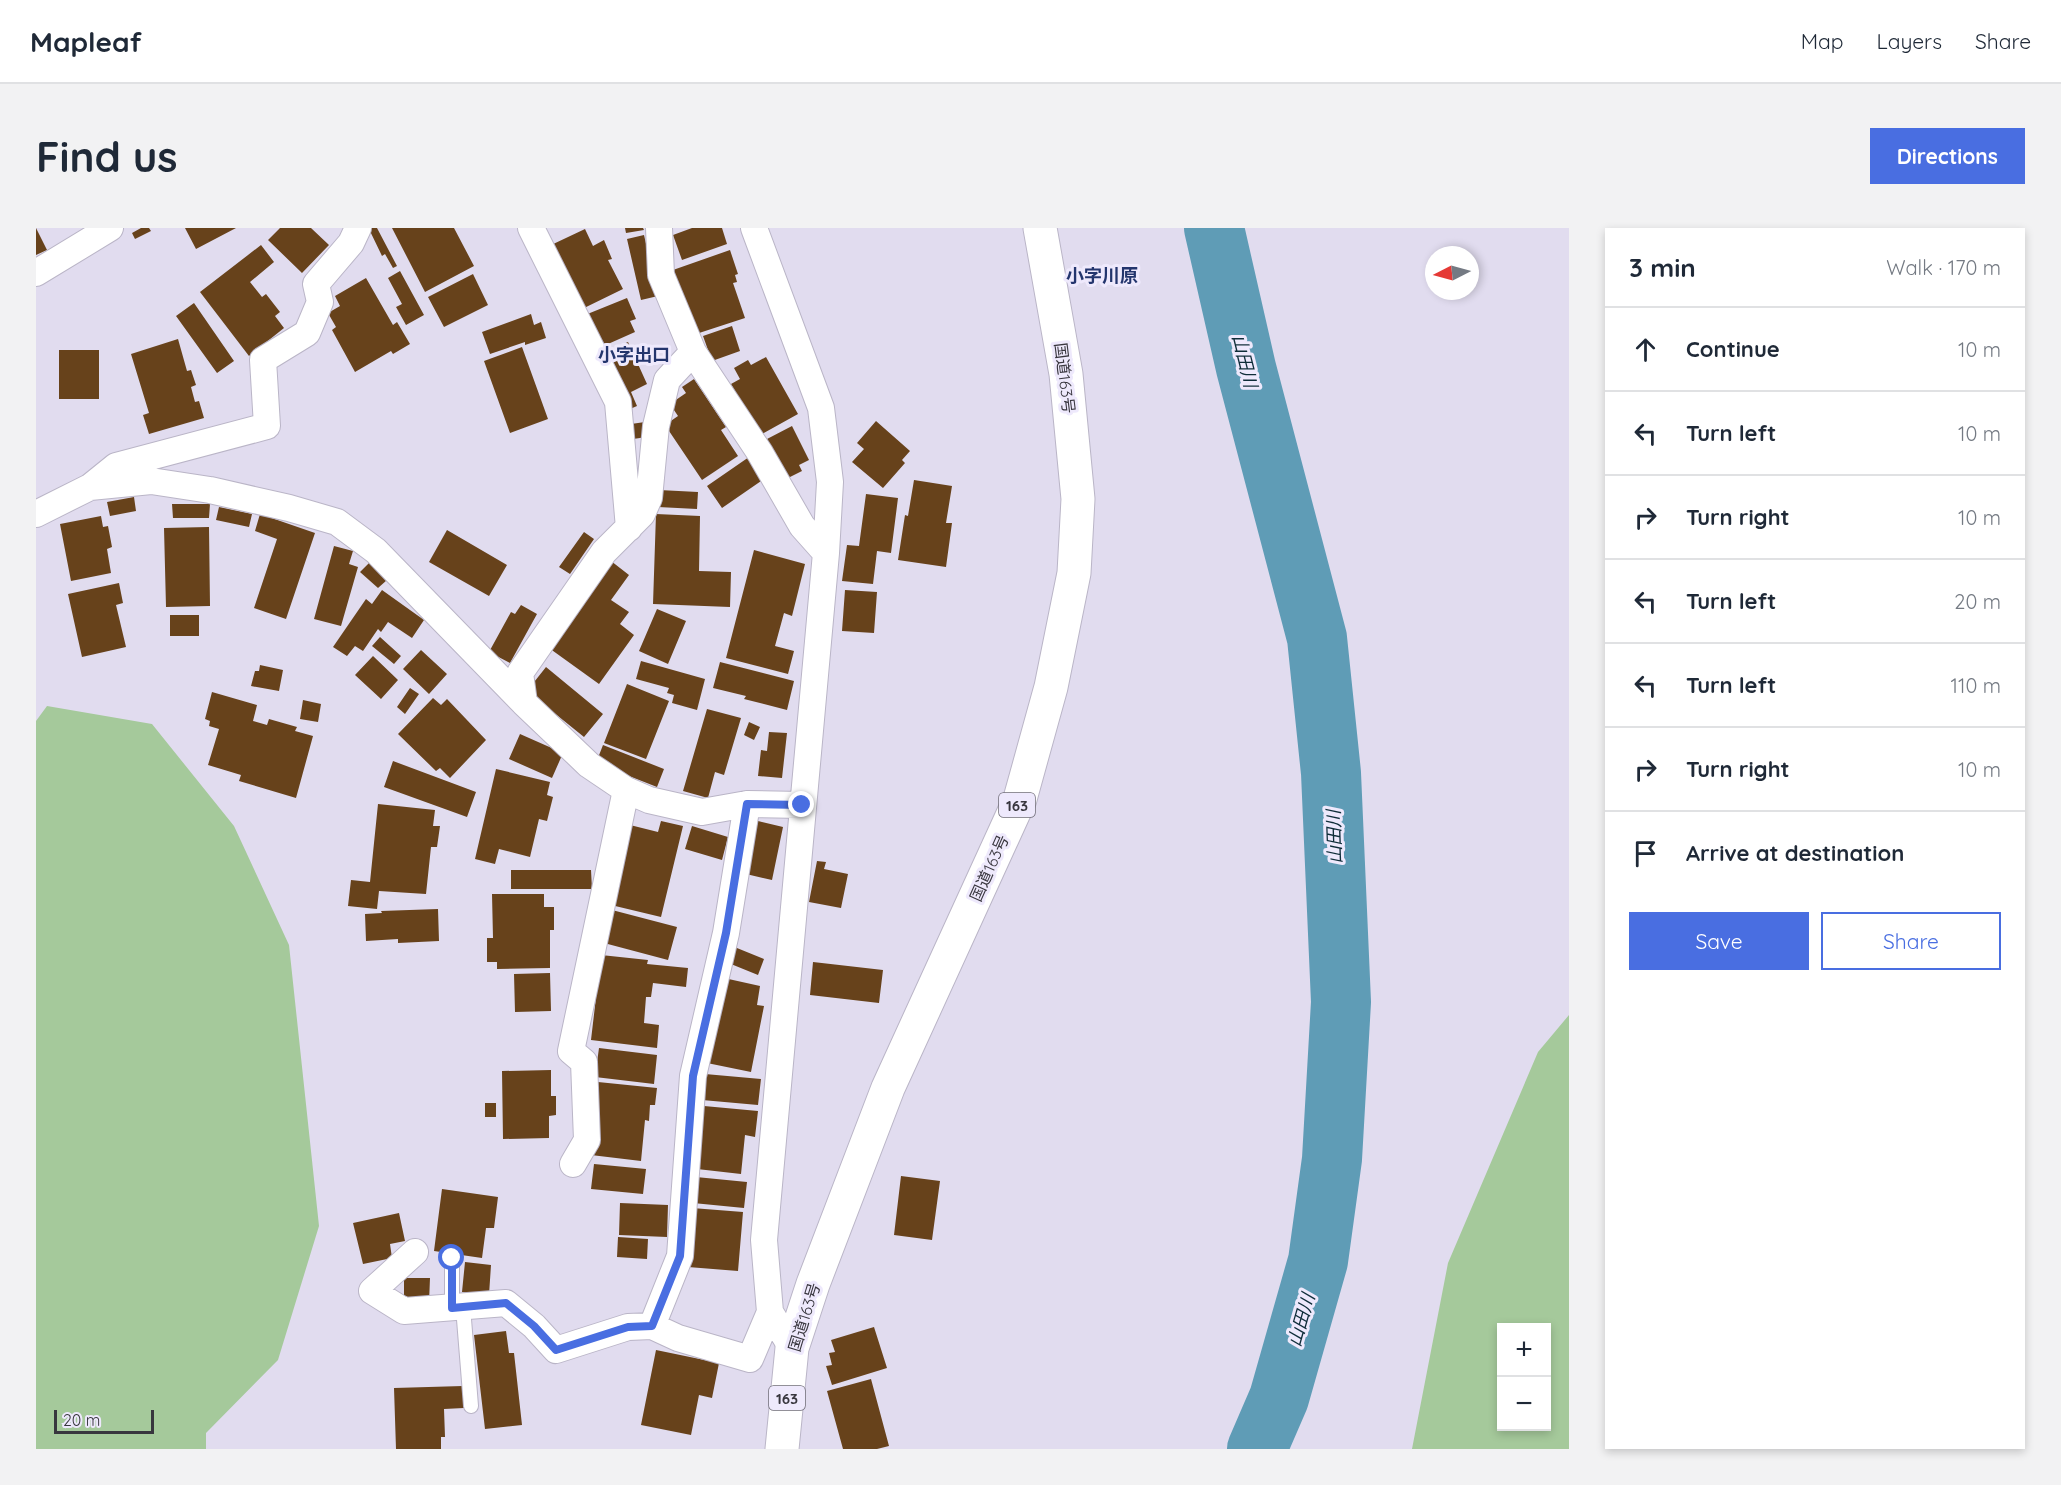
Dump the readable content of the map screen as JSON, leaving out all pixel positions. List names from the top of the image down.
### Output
{
  "streets": {
    "highway": ["国道163号", "163"]
  },
  "districts": ["小字川原", "小字出口"],
  "water": ["山田川"],
  "scale_bar": "20 m",
  "north": "left",
  "page": {
    "header": "Mapleaf",
    "nav": ["Map", "Layers", "Share"],
    "buttons": [
      "Directions",
      ["Save", "Share"]
    ],
    "title": "Find us",
    "heading": ["3 min", "Walk · 170 m"],
    "list": [
      ["Continue", "10 m"],
      ["Turn left", "10 m"],
      ["Turn right", "10 m"],
      ["Turn left", "20 m"],
      ["Turn left", "110 m"],
      ["Turn right", "10 m"],
      "Arrive at destination"
    ],
    "map_buttons": ["+", "−"],
    "scale": "20 m"
  }
}
